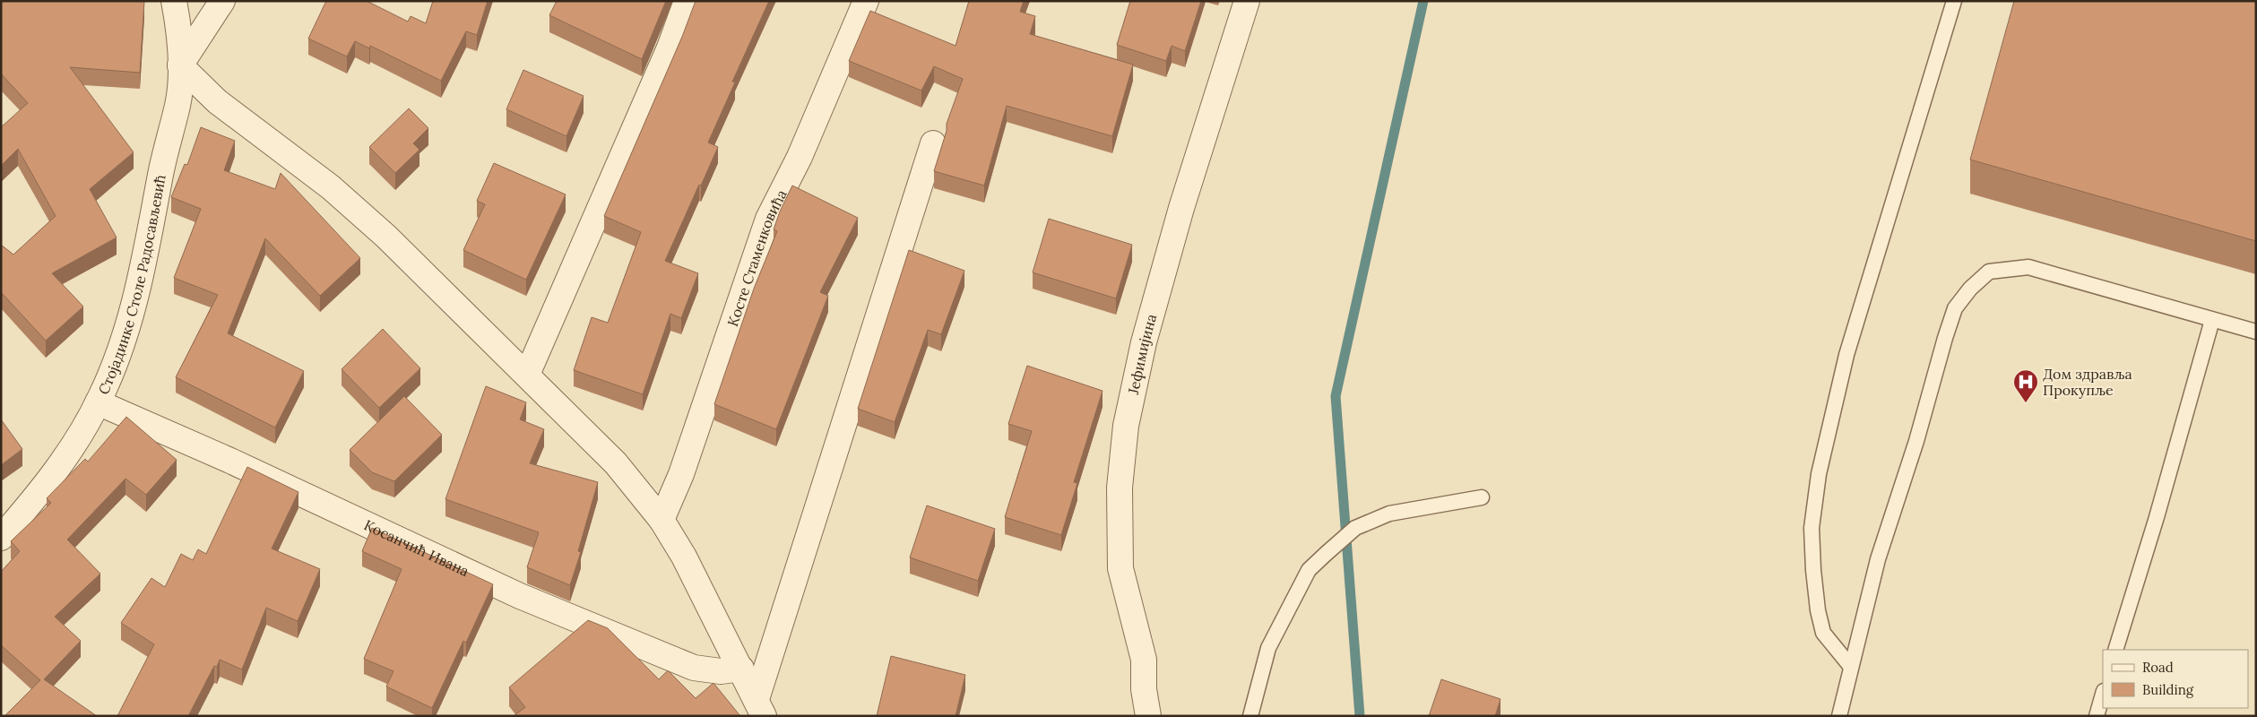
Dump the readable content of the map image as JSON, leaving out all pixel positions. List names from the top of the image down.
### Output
{
  "streets": {
    "street": [
      "Косте Стаменковића",
      "Стојадинке Столе Радосављевић",
      "Јефимијина",
      "Косанчић Ивана"
    ]
  },
  "crossings": [
    ["Стојадинке Столе Радосављевић", "Косанчић Ивана"]
  ],
  "places": {
    "hospital": ["Дом здравља Прокупље"]
  },
  "legend": ["Road", "Building"]
}
